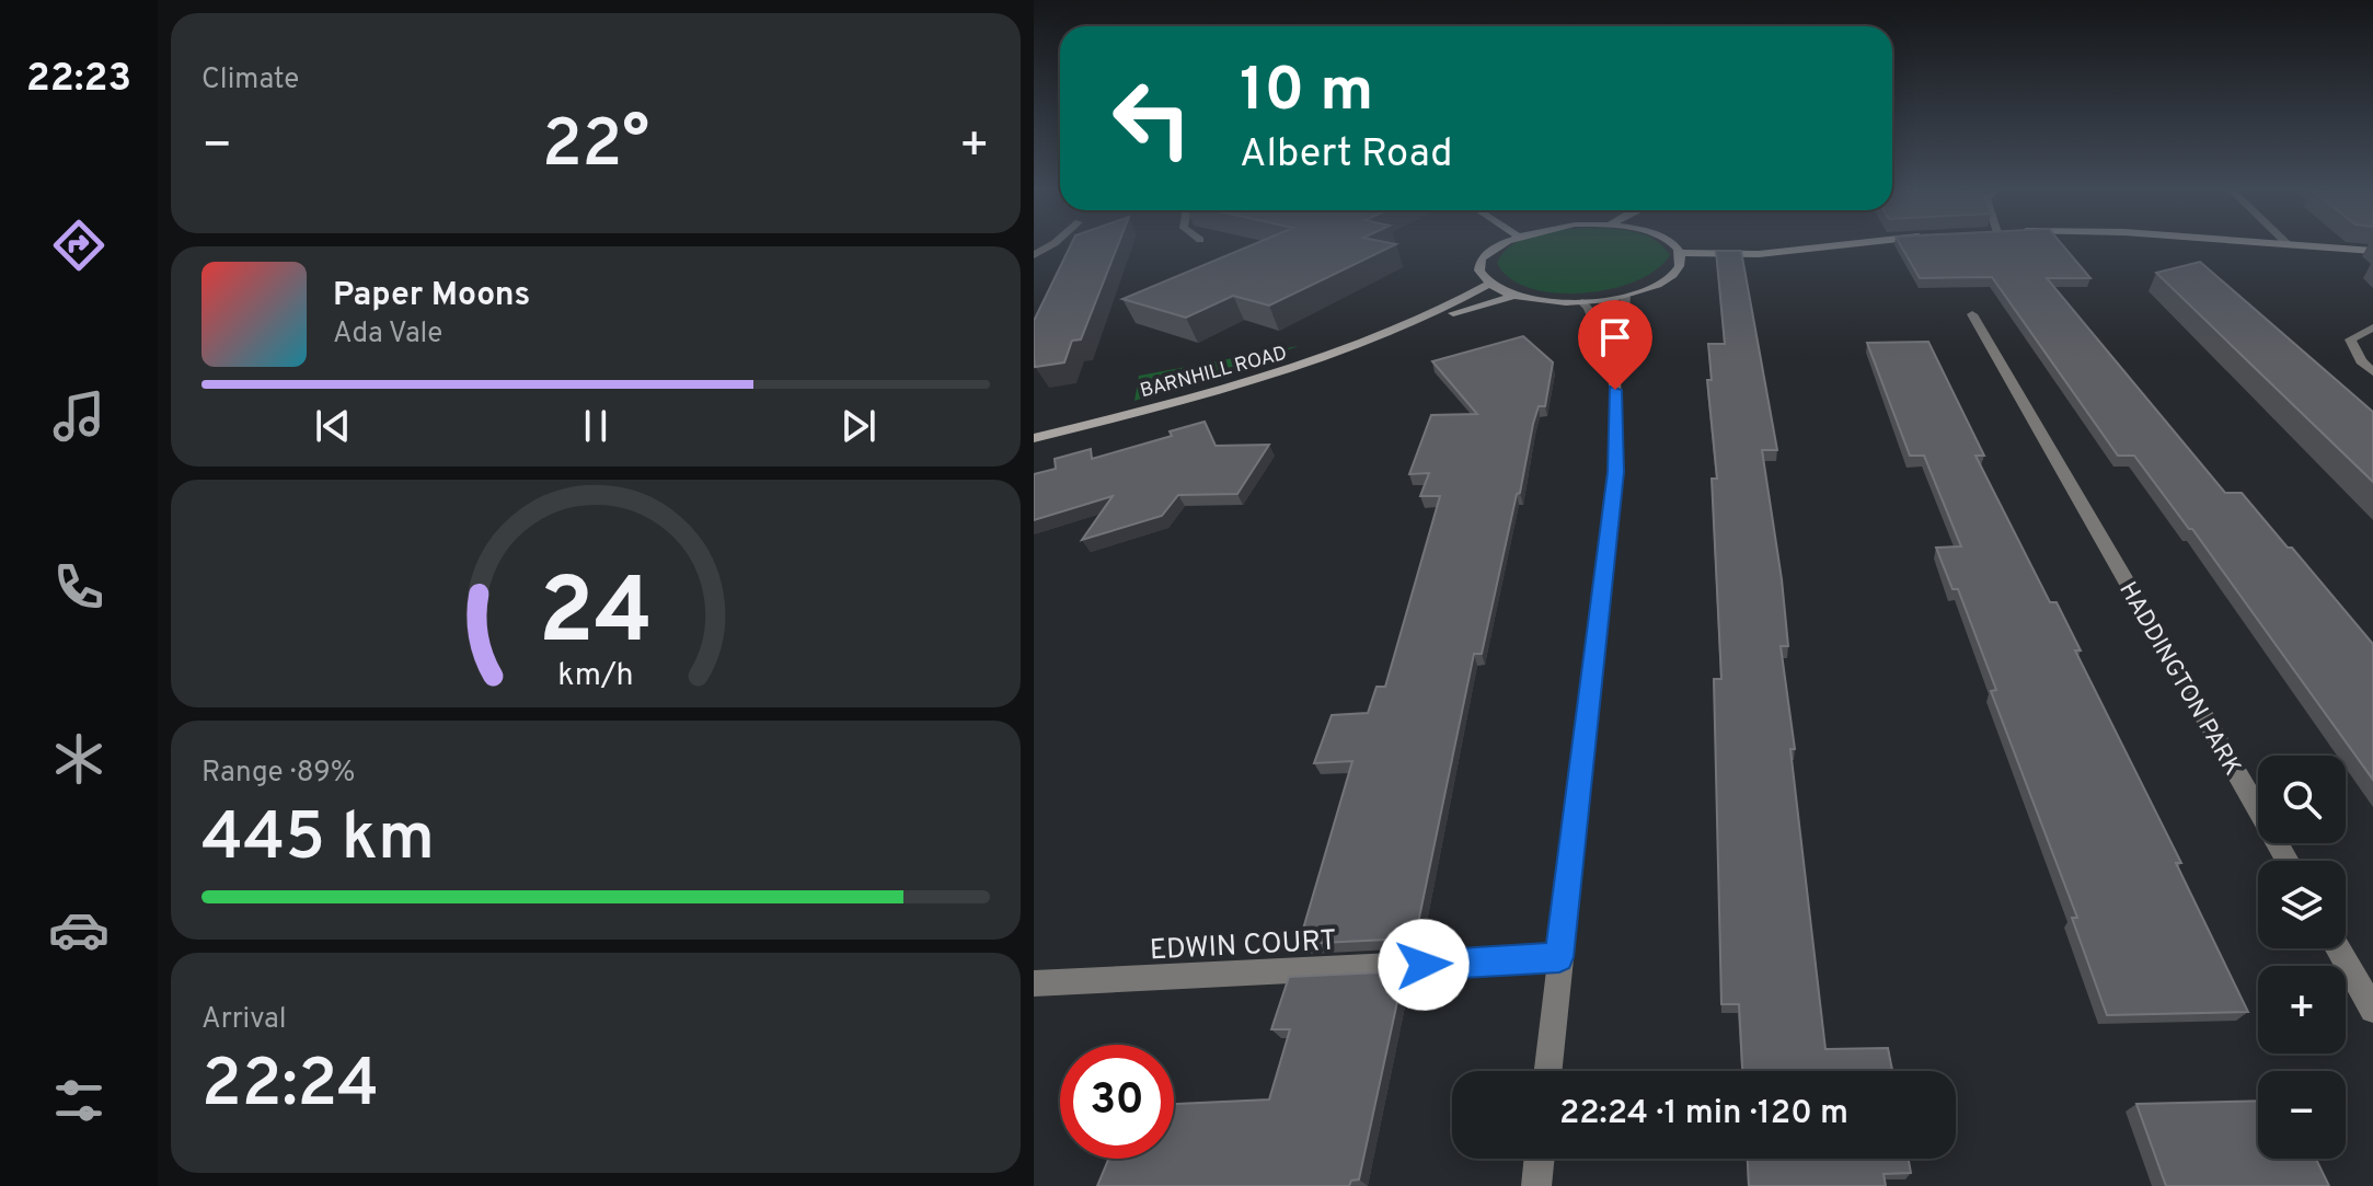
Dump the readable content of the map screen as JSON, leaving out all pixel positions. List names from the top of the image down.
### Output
{
  "streets": {
    "main road": ["BARNHILL ROAD"],
    "street": ["HADDINGTON PARK", "EDWIN COURT"]
  },
  "page": {
    "tabs": "22:23",
    "tile": [
      "Climate",
      ["Range · 89%", "445 km"],
      ["Arrival", "22:24"]
    ],
    "turn": ["10 m", "Albert Road"],
    "heat": ["−", "22°", "+"],
    "song": ["Paper Moons", "Ada Vale"],
    "map_buttons": ["+", "−"],
    "limit": "30",
    "trip": "22:24 · 1 min · 120 m",
    "gauge": ["24", "km/h"]
  }
}
